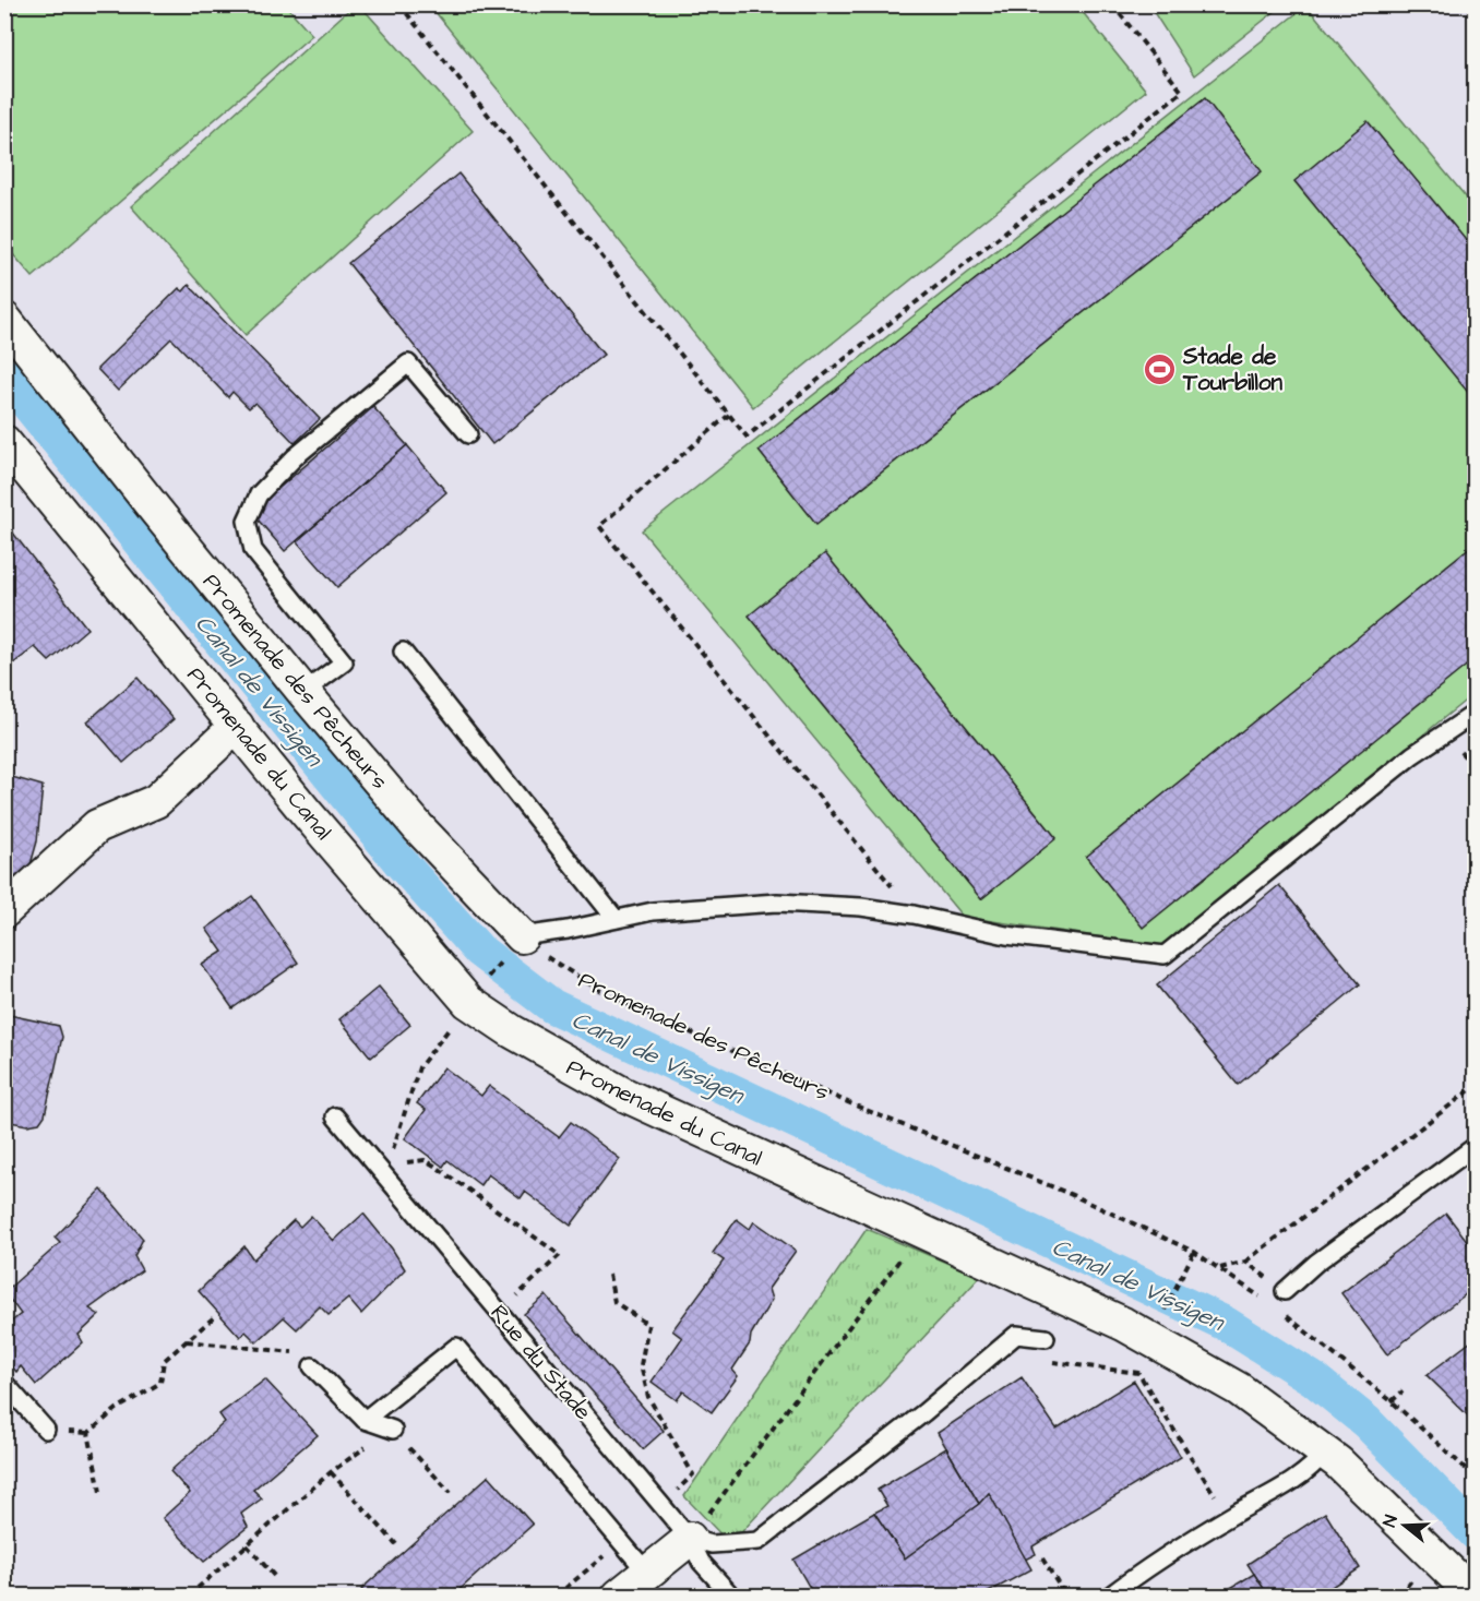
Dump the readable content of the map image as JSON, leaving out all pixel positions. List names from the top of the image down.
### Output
{
  "streets": {
    "street": ["Promenade des Pêcheurs", "Promenade du Canal"],
    "lane": ["Rue du Stade"]
  },
  "water": ["Canal de Vissigen"],
  "places": {
    "sports": ["Stade de Tourbillon"]
  },
  "north": "left"
}
